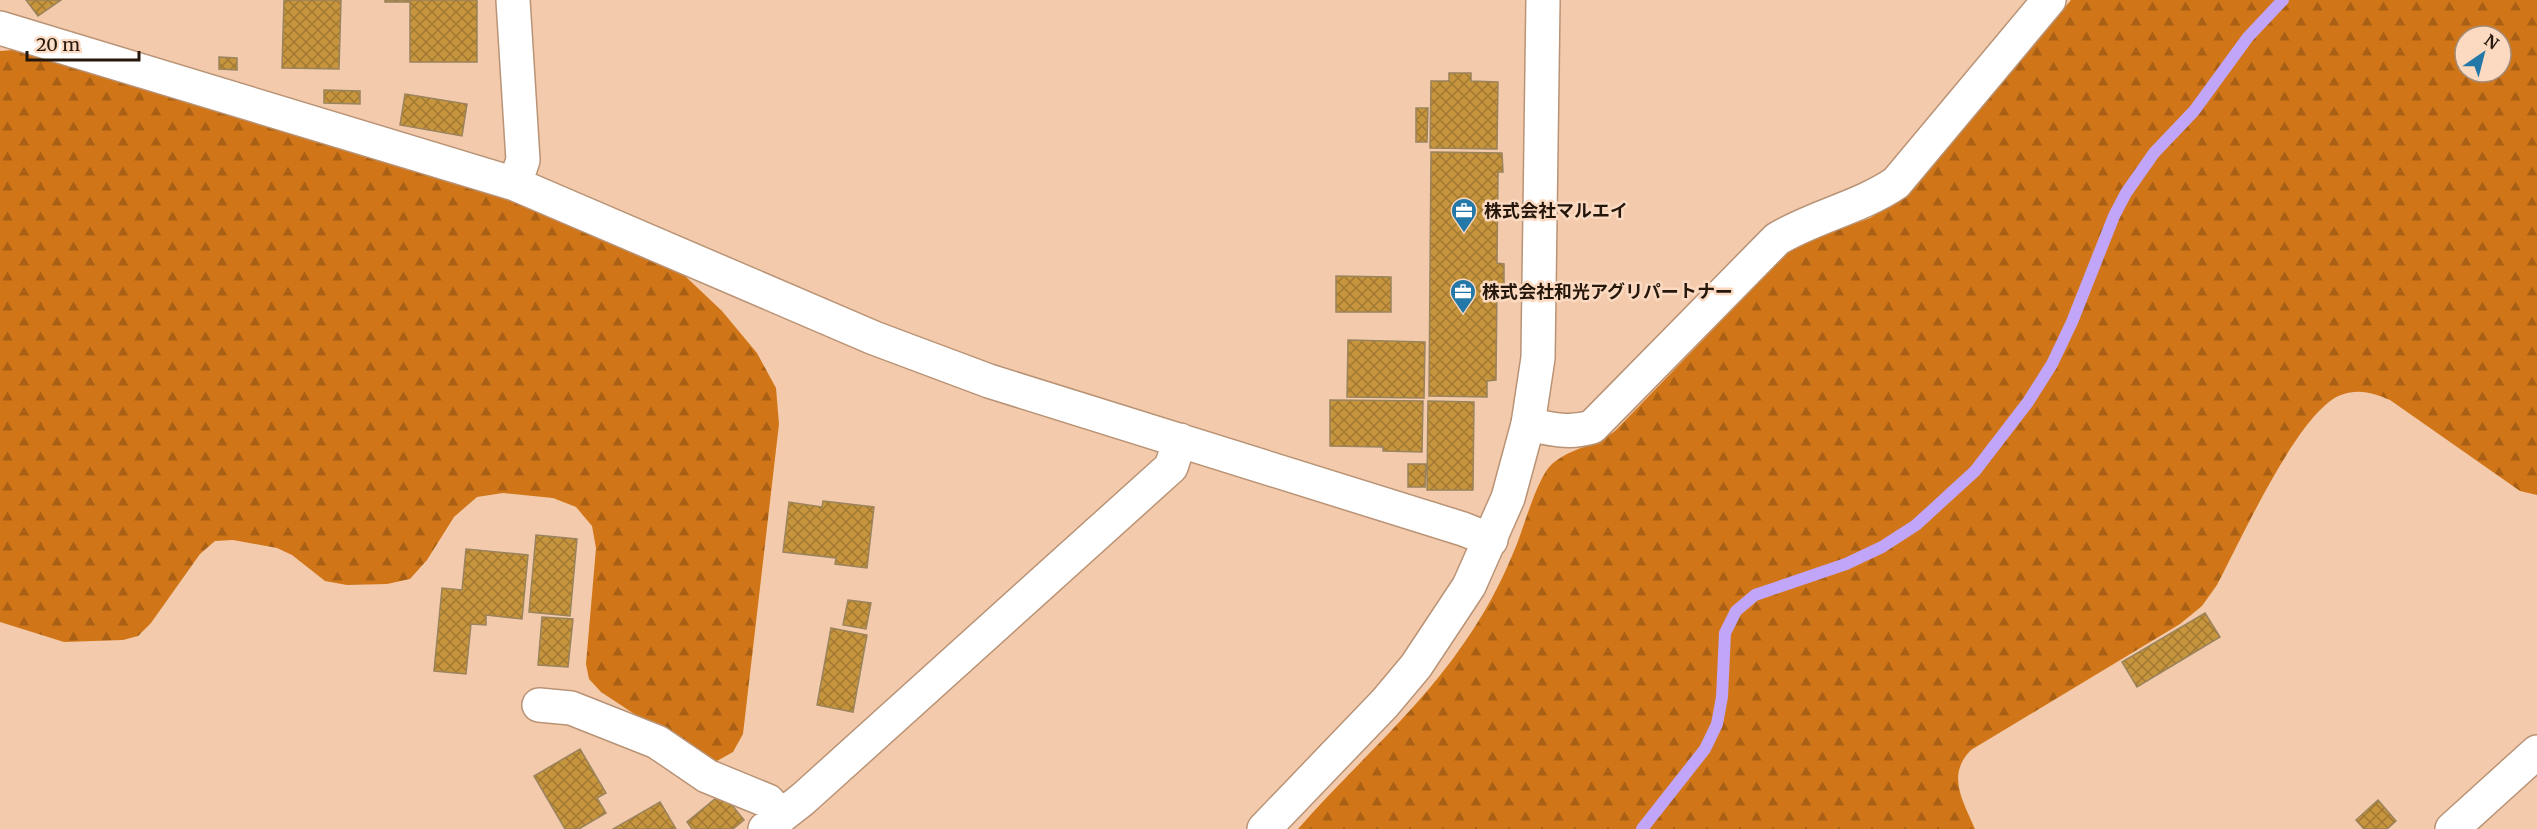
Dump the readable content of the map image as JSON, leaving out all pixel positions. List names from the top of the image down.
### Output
{
  "places": {
    "office": ["株式会社マルエイ", "株式会社和光アグリパートナー"]
  },
  "scale_bar": "20 m",
  "north": "top right"
}
